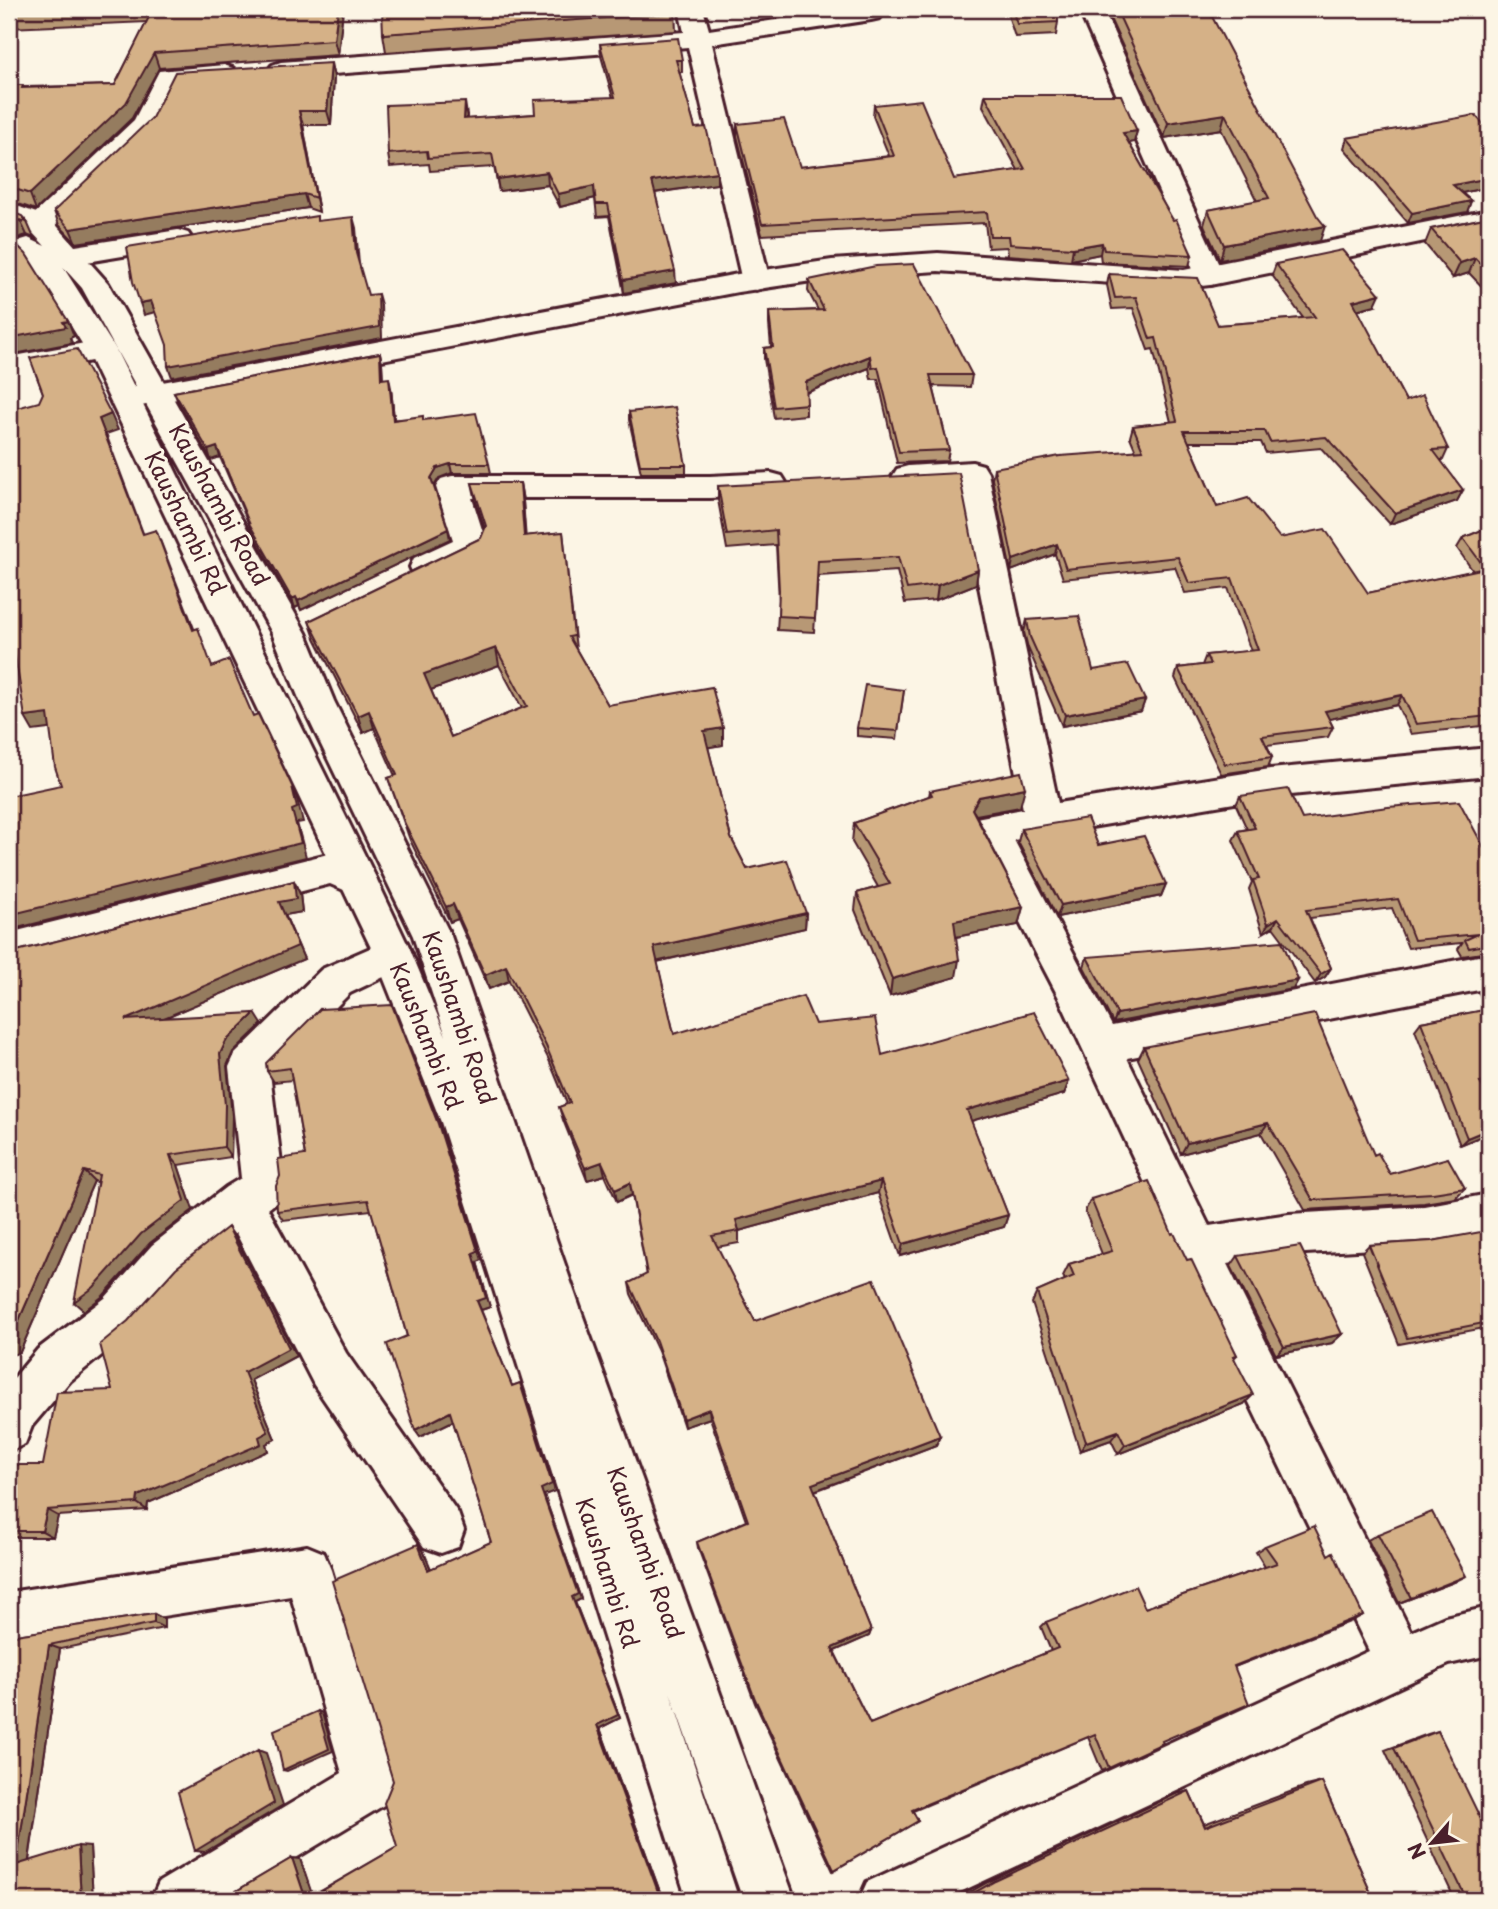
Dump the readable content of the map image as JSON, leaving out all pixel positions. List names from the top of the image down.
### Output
{
  "streets": {
    "street": ["Kaushambi Road", "Kaushambi Rd"]
  },
  "crossings": [
    ["Kaushambi Road", "Kaushambi Rd"]
  ],
  "north": "bottom left"
}
